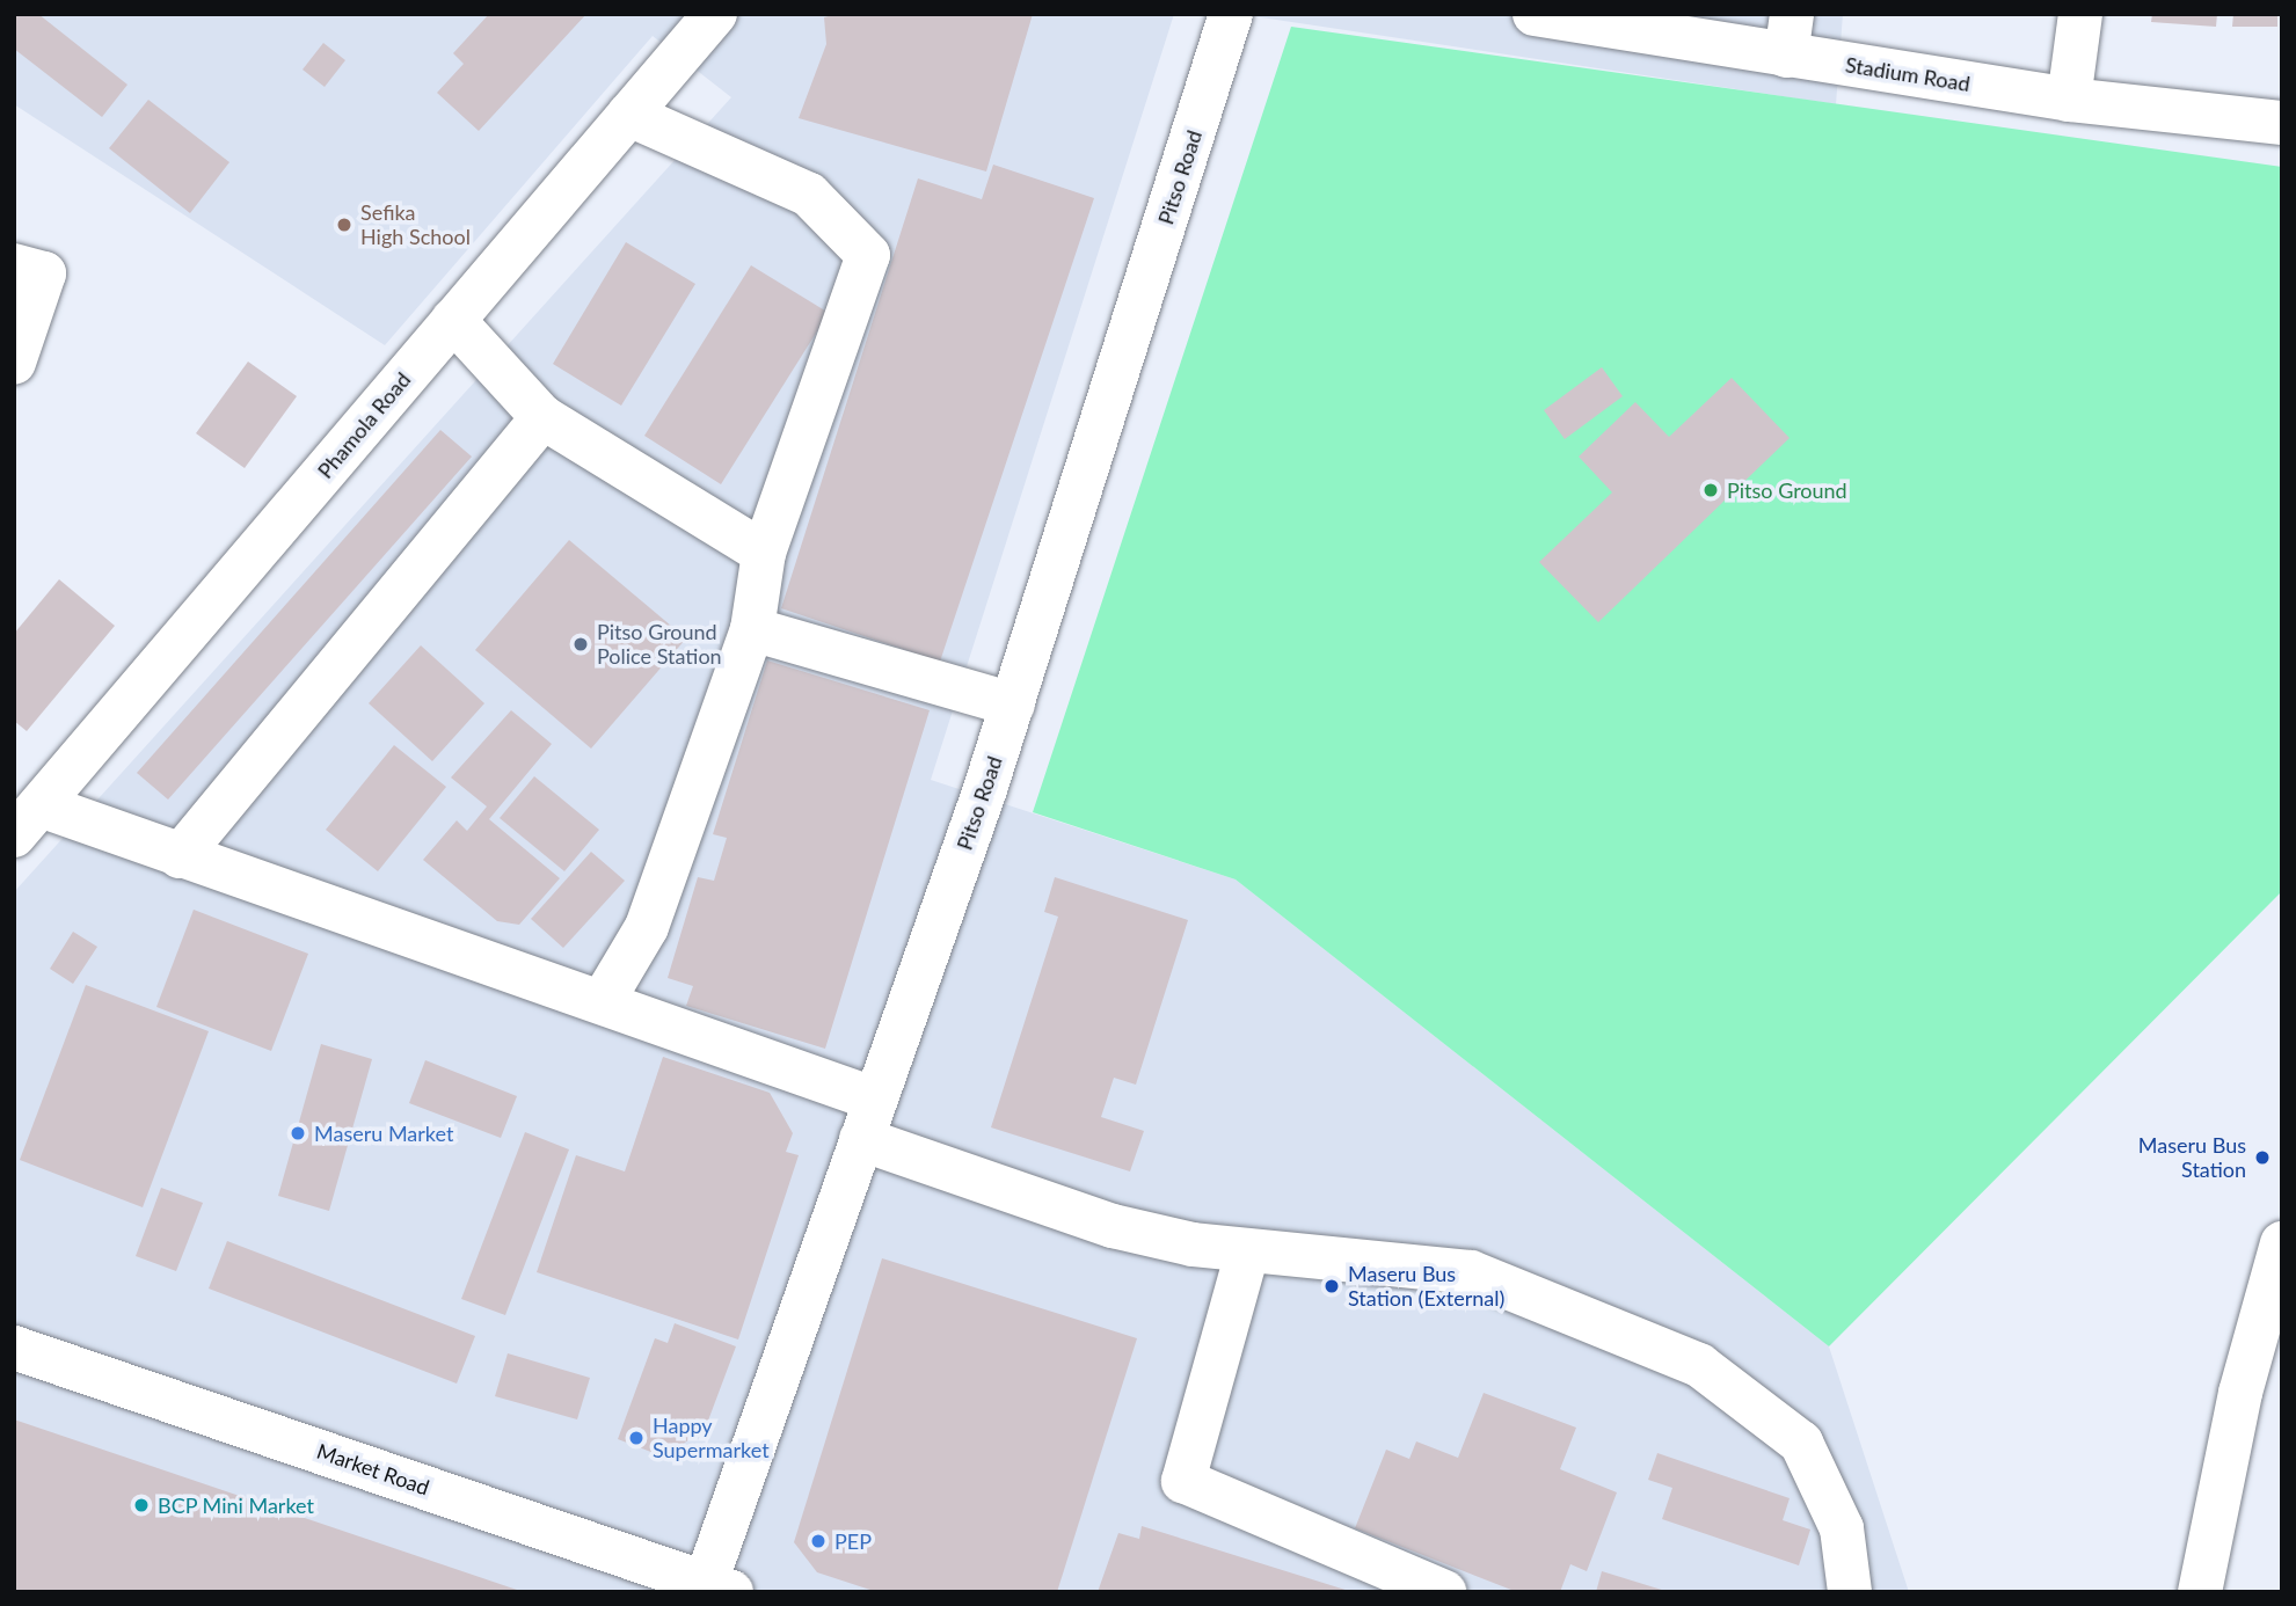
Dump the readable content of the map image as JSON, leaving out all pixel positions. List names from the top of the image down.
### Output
{
  "streets": {
    "street": [
      "Stadium Road",
      "Pitso Road",
      "Phamola Road",
      "Market Road"
    ]
  },
  "crossings": [
    ["Pitso Road", "Market Road"]
  ],
  "places": [
    "Sefika High School",
    "Pitso Ground",
    "Pitso Ground Police Station",
    "Maseru Market",
    "Maseru Bus Station",
    "Maseru Bus Station (External)",
    "Happy Supermarket",
    "BCP Mini Market",
    "PEP"
  ]
}
